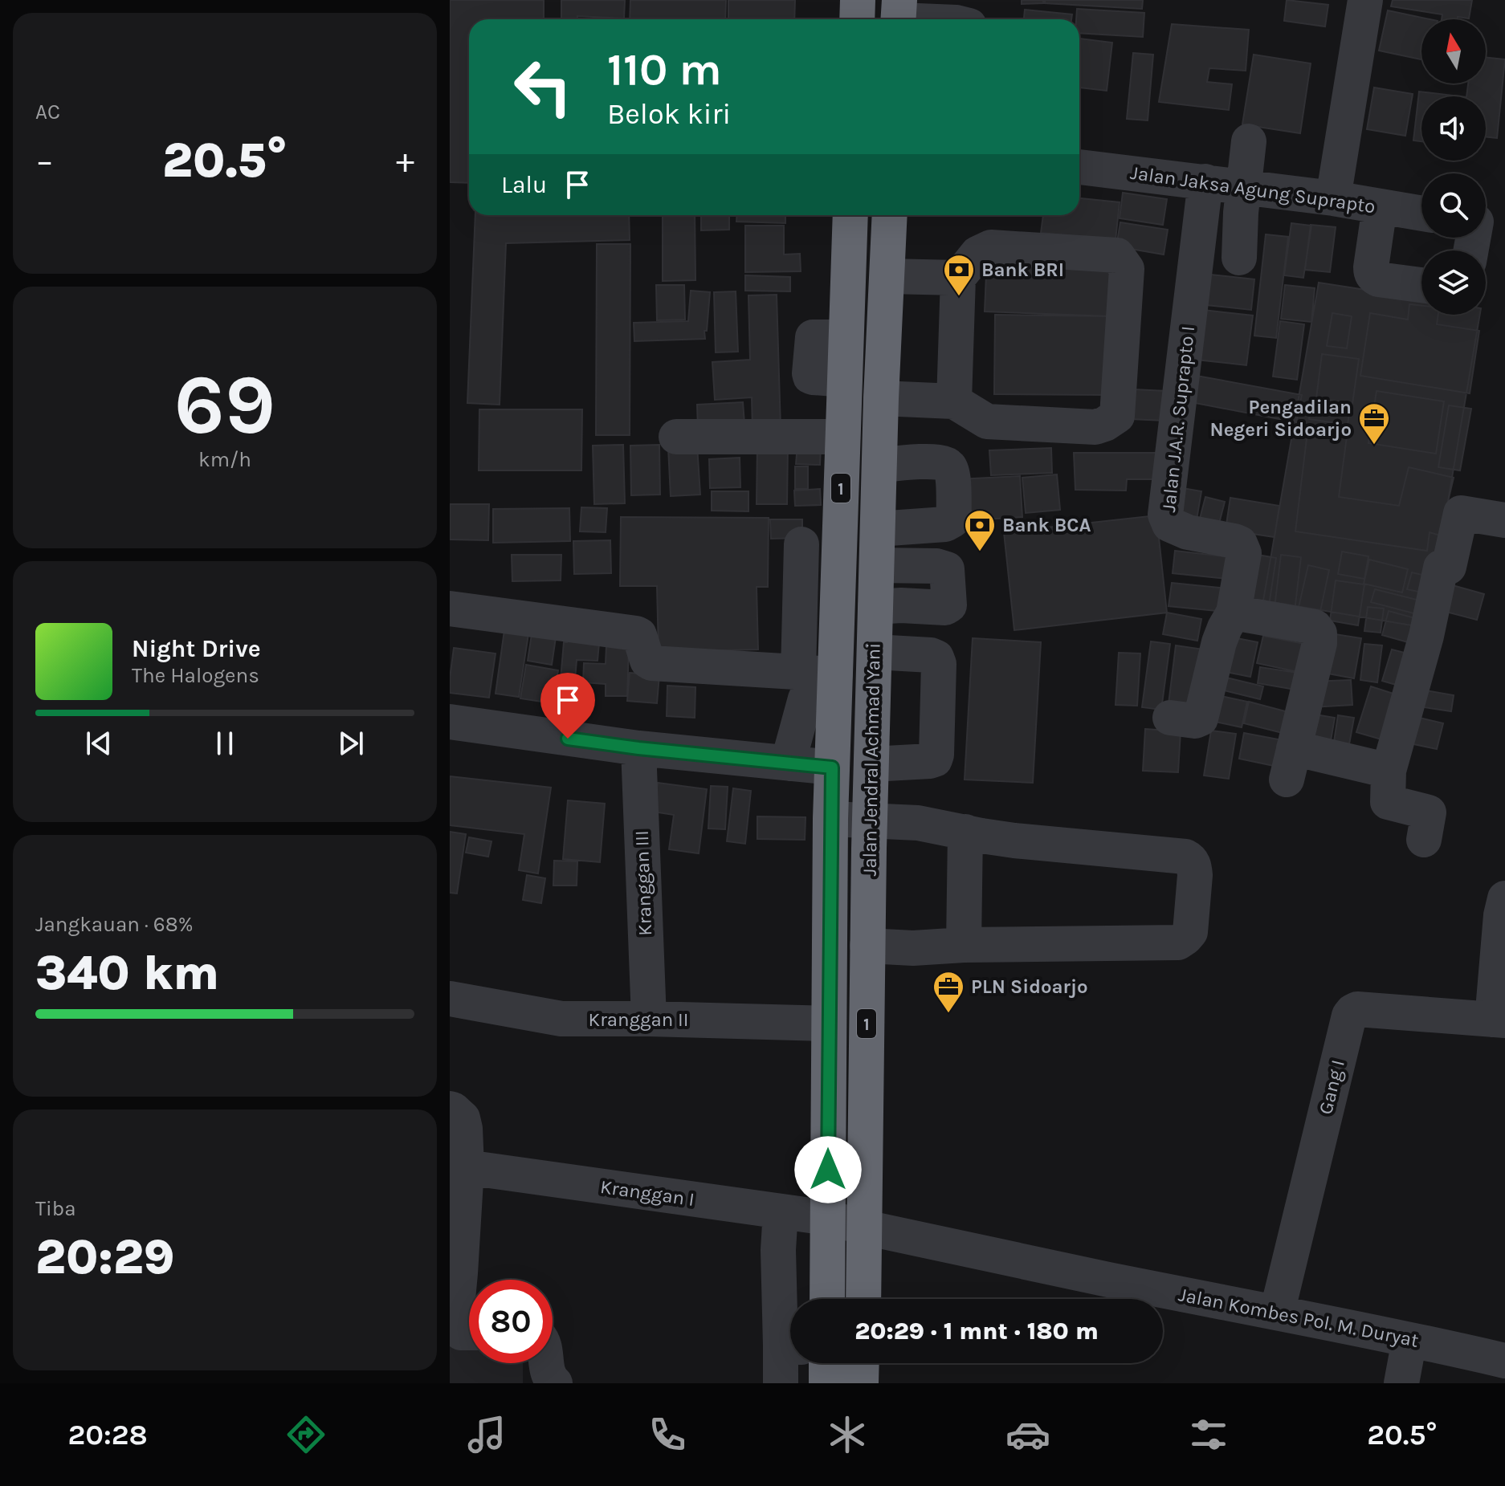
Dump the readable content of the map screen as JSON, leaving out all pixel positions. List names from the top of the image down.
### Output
{
  "streets": {
    "highway": ["1", "Jalan Jendral Achmad Yani"],
    "street": [
      "Jalan Jaksa Agung Suprapto",
      "Jalan J.A.R. Suprapto I",
      "Kranggan III",
      "Kranggan II",
      "Gang I",
      "Kranggan I",
      "Jalan Kombes Pol. M. Duryat"
    ]
  },
  "crossings": [
    ["Jalan Jaksa Agung Suprapto", "Jalan J.A.R. Suprapto I"],
    ["Jalan Jendral Achmad Yani", "Kranggan II"],
    ["Jalan Jendral Achmad Yani", "Kranggan I"],
    ["Jalan Jendral Achmad Yani", "Jalan Kombes Pol. M. Duryat"],
    ["Kranggan III", "Kranggan II"],
    ["Gang I", "Jalan Kombes Pol. M. Duryat"],
    ["Kranggan I", "Jalan Kombes Pol. M. Duryat"]
  ],
  "places": {
    "bank": ["Bank BRI", "Bank BCA"],
    "office": ["Pengadilan Negeri Sidoarjo", "PLN Sidoarjo"]
  },
  "north": "top",
  "page": {
    "tile": [
      "AC",
      ["69", "km/h"],
      ["Jangkauan · 68%", "340 km"],
      ["Tiba", "20:29"]
    ],
    "turn": ["110 m", "Belok kiri"],
    "heat": ["−", "20.5°", "+"],
    "then": "Lalu",
    "song": ["Night Drive", "The Halogens"],
    "limit": "80",
    "trip": "20:29 · 1 mnt · 180 m",
    "tabs": ["20:28", "20.5°"]
  }
}
